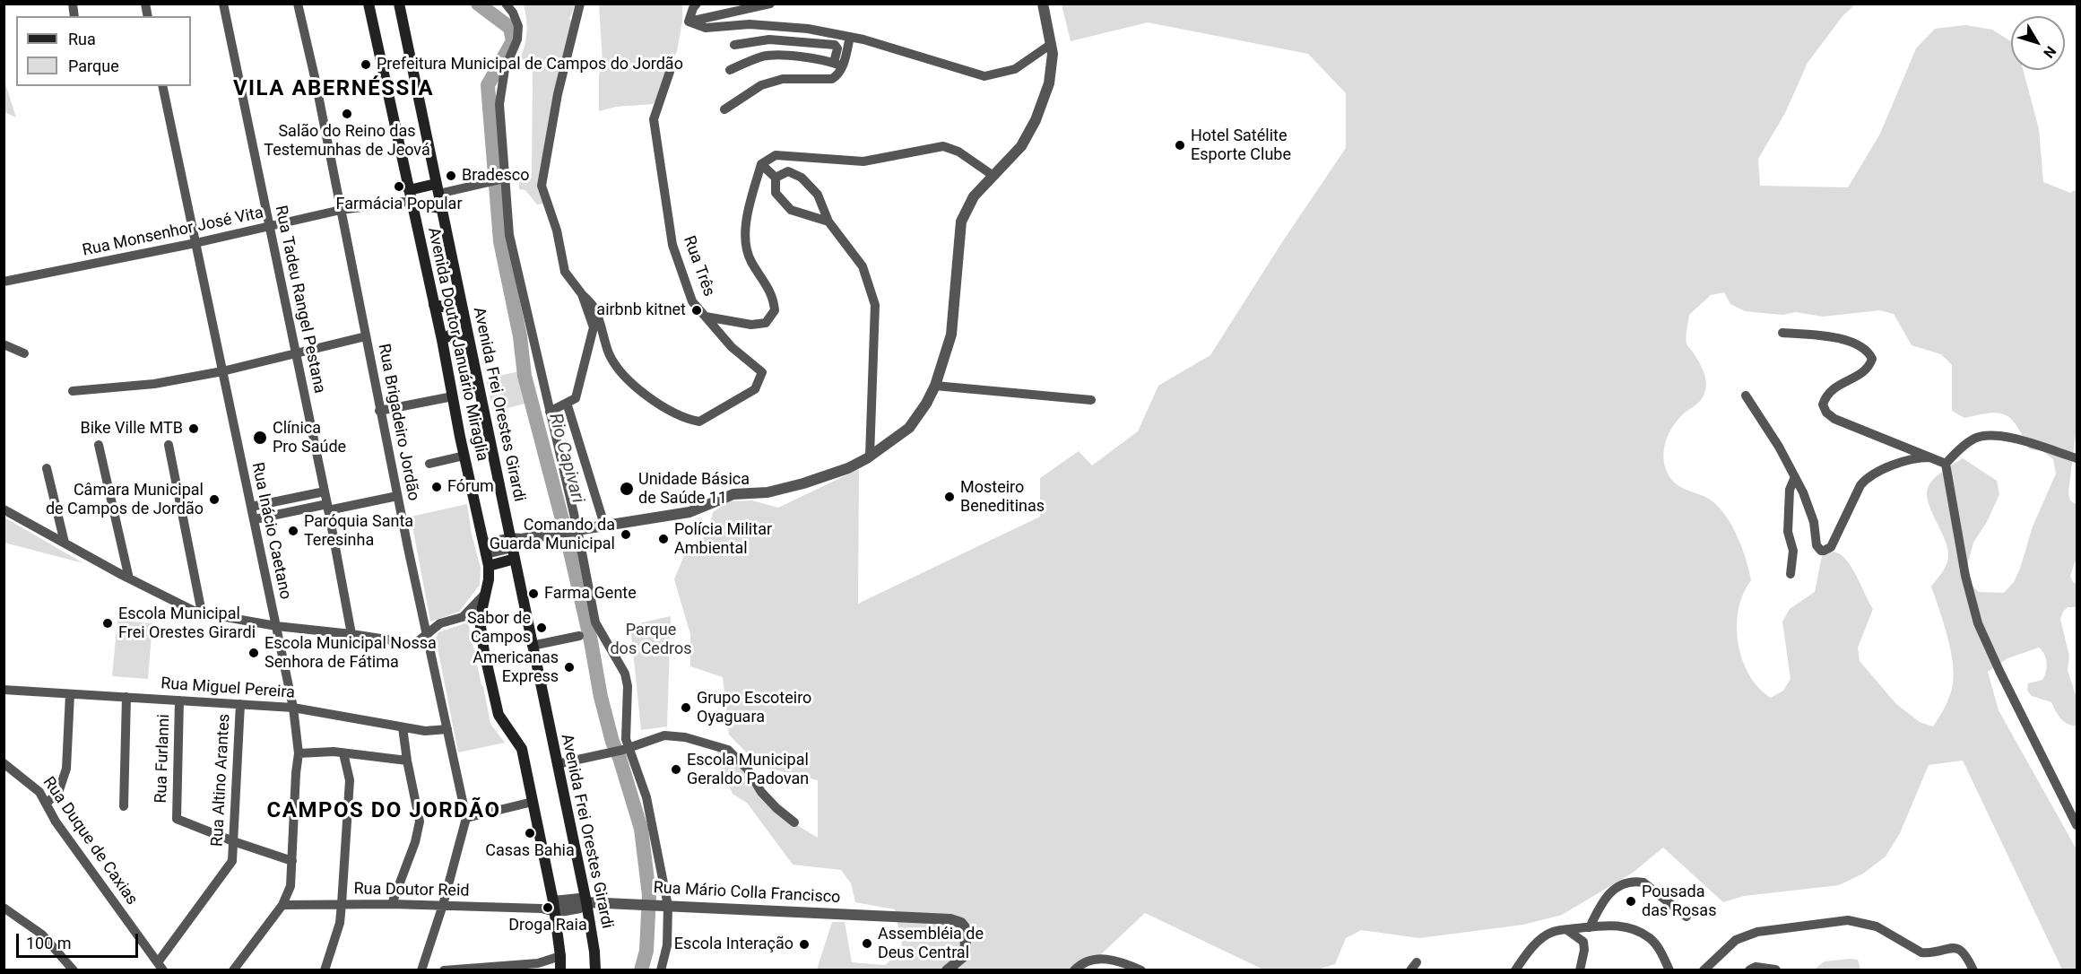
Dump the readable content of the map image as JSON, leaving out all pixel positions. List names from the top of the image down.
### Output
{
  "streets": {
    "main road": ["Avenida Doutor Januário Miraglia", "Avenida Frei Orestes Girardi"],
    "street": [
      "Rua Monsenhor José Vita",
      "Rua Três",
      "Rua Tadeu Rangel Pestana",
      "Rua Brigadeiro Jordão",
      "Rua Inácio Caetano",
      "Rua Miguel Pereira",
      "Rua Furlanni",
      "Rua Altino Arantes",
      "Rua Duque de Caxias",
      "Rua Doutor Reid",
      "Rua Mário Colla Francisco"
    ]
  },
  "crossings": [
    ["Rua Monsenhor José Vita", "Rua Tadeu Rangel Pestana"],
    ["Rua Monsenhor José Vita", "Avenida Doutor Januário Miraglia"],
    ["Rua Monsenhor José Vita", "Rua Brigadeiro Jordão"],
    ["Rua Monsenhor José Vita", "Rua Inácio Caetano"],
    ["Avenida Doutor Januário Miraglia", "Rua Doutor Reid"],
    ["Avenida Doutor Januário Miraglia", "Rua Mário Colla Francisco"],
    ["Avenida Frei Orestes Girardi", "Rua Mário Colla Francisco"],
    ["Rua Brigadeiro Jordão", "Rua Miguel Pereira"],
    ["Rua Brigadeiro Jordão", "Rua Doutor Reid"],
    ["Rua Inácio Caetano", "Rua Miguel Pereira"],
    ["Rua Inácio Caetano", "Rua Doutor Reid"],
    ["Rua Miguel Pereira", "Rua Furlanni"],
    ["Rua Miguel Pereira", "Rua Altino Arantes"],
    ["Rua Furlanni", "Rua Altino Arantes"],
    ["Rua Altino Arantes", "Rua Duque de Caxias"],
    ["Rua Doutor Reid", "Rua Mário Colla Francisco"]
  ],
  "districts": ["VILA ABERNÉSSIA", "CAMPOS DO JORDÃO"],
  "water": ["Rio Capivari"],
  "parks": ["Parque dos Cedros"],
  "places": [
    "Prefeitura Municipal de Campos do Jordão",
    "Salão do Reino das Testemunhas de Jeová",
    "Hotel Satélite Esporte Clube",
    "Bradesco",
    "Farmácia Popular",
    "airbnb kitnet",
    "Bike Ville MTB",
    "Clínica Pro Saúde",
    "Fórum",
    "Unidade Básica de Saúde 11",
    "Mosteiro Beneditinas",
    "Câmara Municipal de Campos de Jordão",
    "Paróquia Santa Teresinha",
    "Comando da Guarda Municipal",
    "Polícia Militar Ambiental",
    "Farma Gente",
    "Escola Municipal Frei Orestes Girardi",
    "Sabor de Campos",
    "Escola Municipal Nossa Senhora de Fátima",
    "Americanas Express",
    "Grupo Escoteiro Oyaguara",
    "Escola Municipal Geraldo Padovan",
    "Casas Bahia",
    "Pousada das Rosas",
    "Droga Raia",
    "Assembléia de Deus Central",
    "Escola Interação"
  ],
  "legend": ["Rua", "Parque"],
  "scale_bar": "100 m",
  "north": "bottom right"
}
